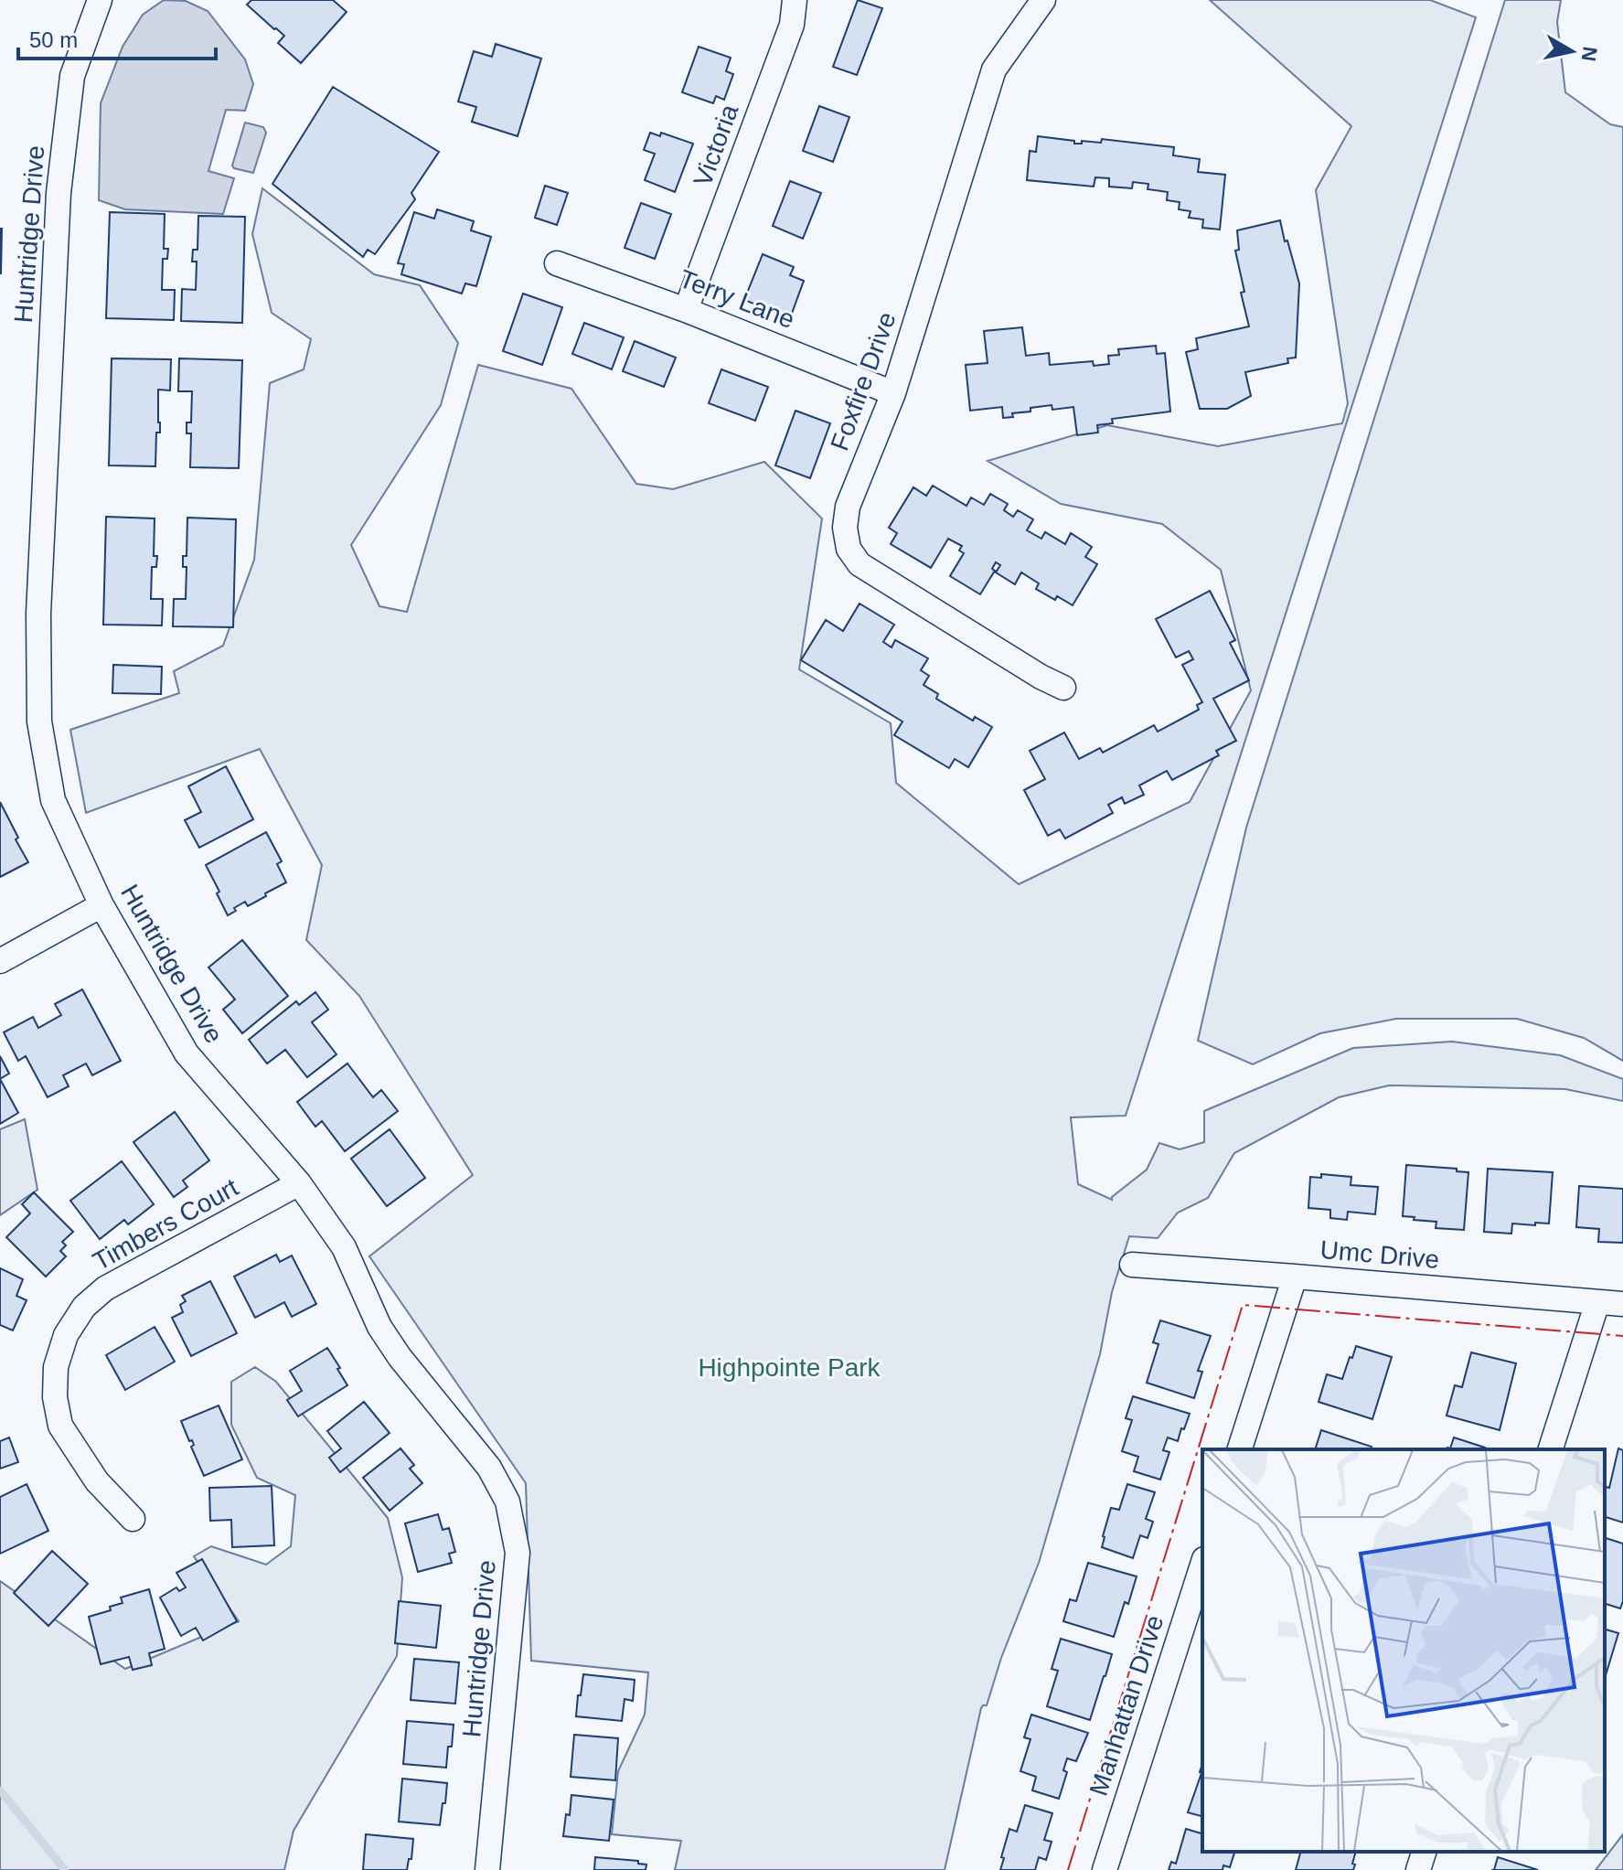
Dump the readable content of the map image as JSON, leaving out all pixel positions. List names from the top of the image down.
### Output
{
  "streets": {
    "street": [
      "Victoria",
      "Huntridge Drive",
      "Terry Lane",
      "Foxfire Drive",
      "Timbers Court",
      "Umc Drive",
      "Manhattan Drive"
    ]
  },
  "crossings": [
    ["Victoria", "Terry Lane"],
    ["Huntridge Drive", "Timbers Court"],
    ["Terry Lane", "Foxfire Drive"]
  ],
  "parks": ["Highpointe Park"],
  "scale_bar": "50 m",
  "north": "right"
}
